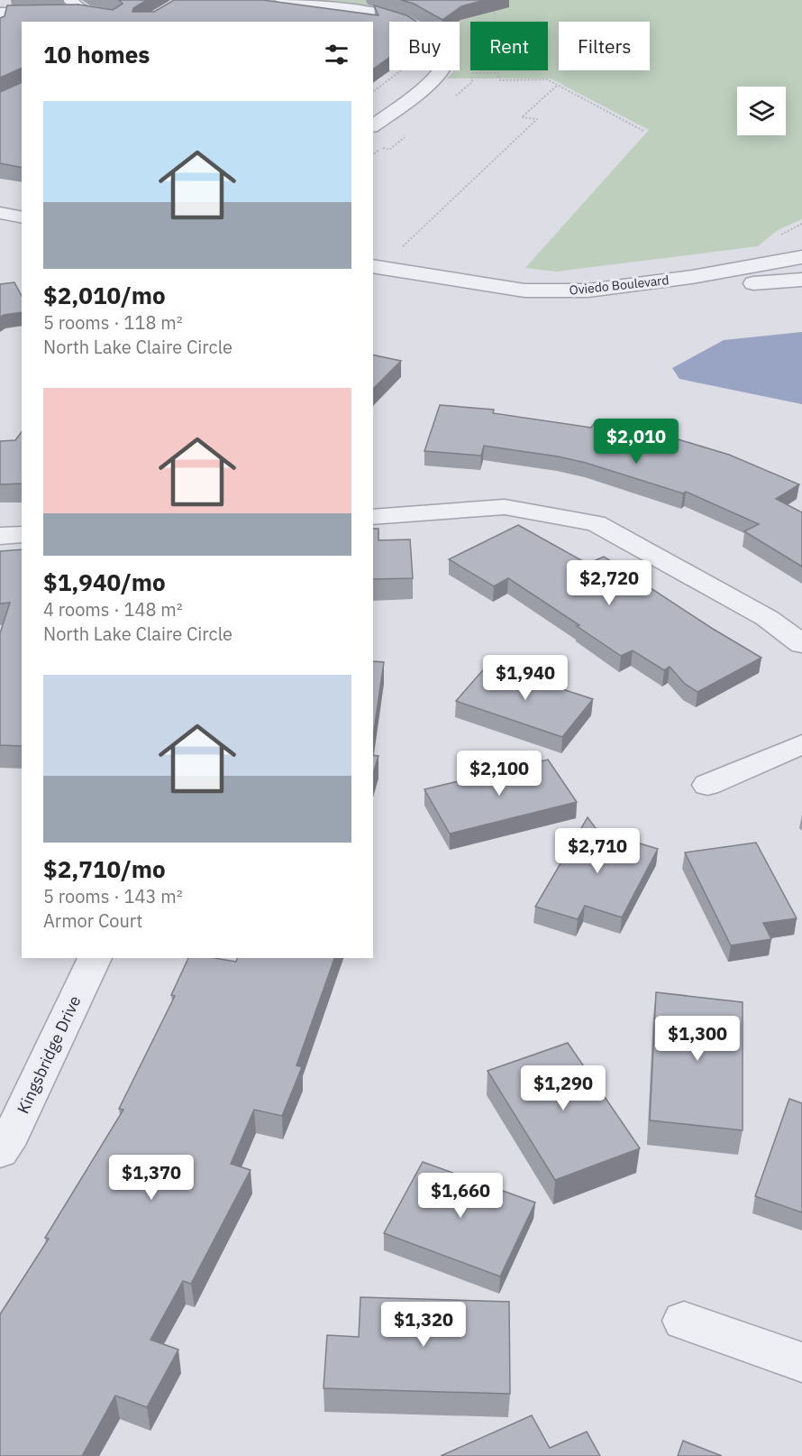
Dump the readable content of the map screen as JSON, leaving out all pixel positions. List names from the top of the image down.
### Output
{
  "streets": {
    "street": ["Oviedo Boulevard", "Kingsbridge Drive"]
  },
  "page": {
    "chip": ["Buy", "Rent", "Filters"],
    "heading": "10 homes",
    "list": [
      {
        "name": "$2,010/mo",
        "note": "5 rooms · 118 m² · North Lake Claire Circle"
      },
      {
        "name": "$1,940/mo",
        "note": "4 rooms · 148 m² · North Lake Claire Circle"
      },
      {
        "name": "$2,710/mo",
        "note": "5 rooms · 143 m² · Armor Court"
      }
    ],
    "price": [
      "$2,010",
      "$2,720",
      "$1,940",
      "$2,100",
      "$2,710",
      "$1,300",
      "$1,290",
      "$1,370",
      "$1,660",
      "$1,320"
    ]
  }
}
